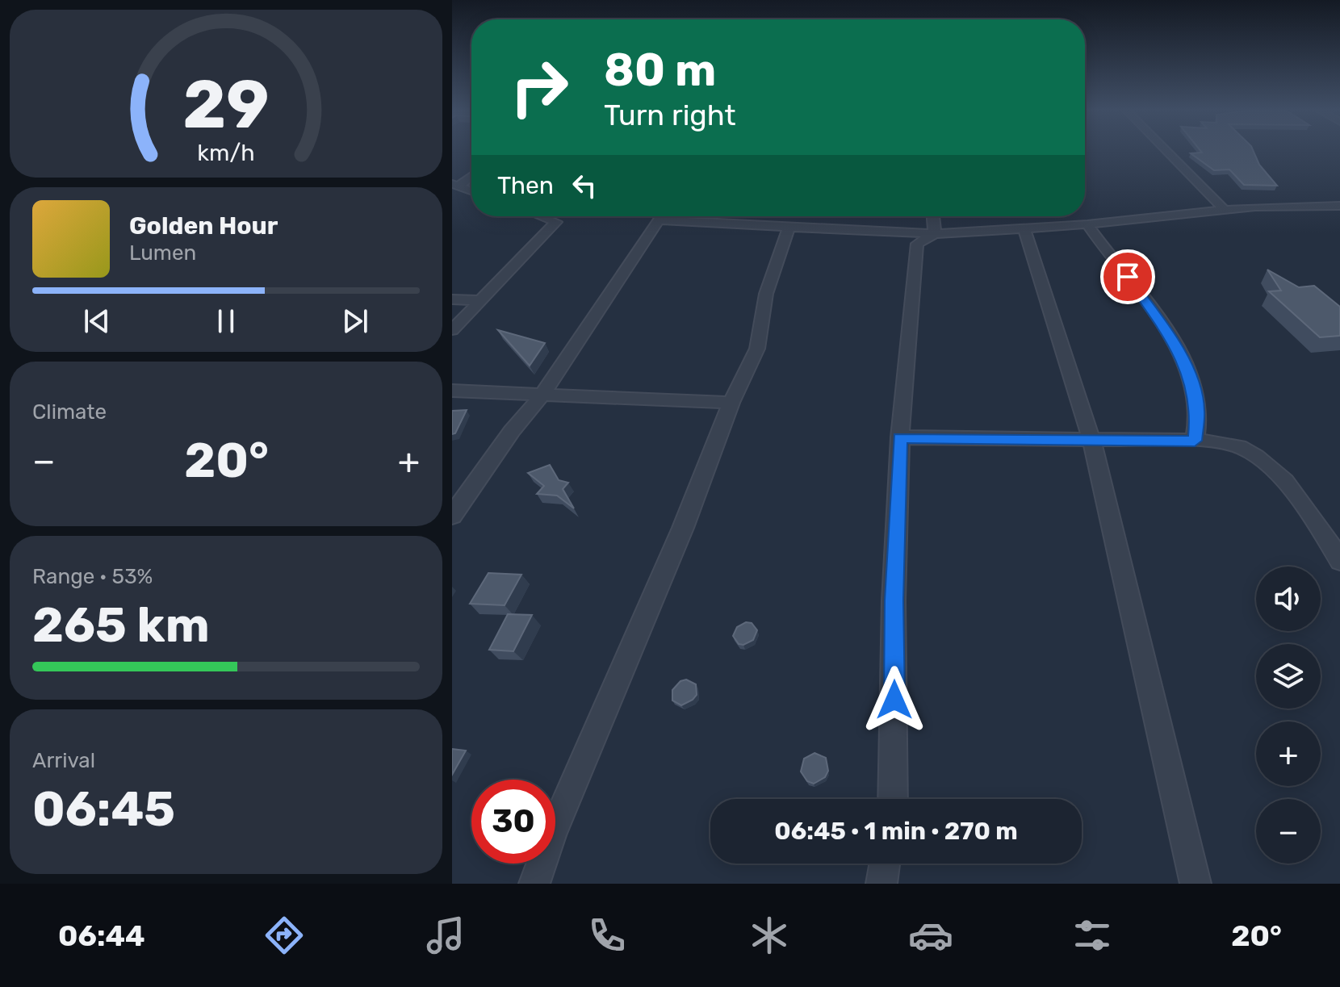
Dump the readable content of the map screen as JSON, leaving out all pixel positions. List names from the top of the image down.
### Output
{
  "page": {
    "turn": ["80 m", "Turn right"],
    "then": "Then",
    "song": ["Golden Hour", "Lumen"],
    "tile": [
      "Climate",
      ["Range · 53%", "265 km"],
      ["Arrival", "06:45"]
    ],
    "heat": ["−", "20°", "+"],
    "map_buttons": ["+", "−"],
    "limit": "30",
    "trip": "06:45 · 1 min · 270 m",
    "tabs": ["06:44", "20°"],
    "gauge": ["29", "km/h"]
  }
}
